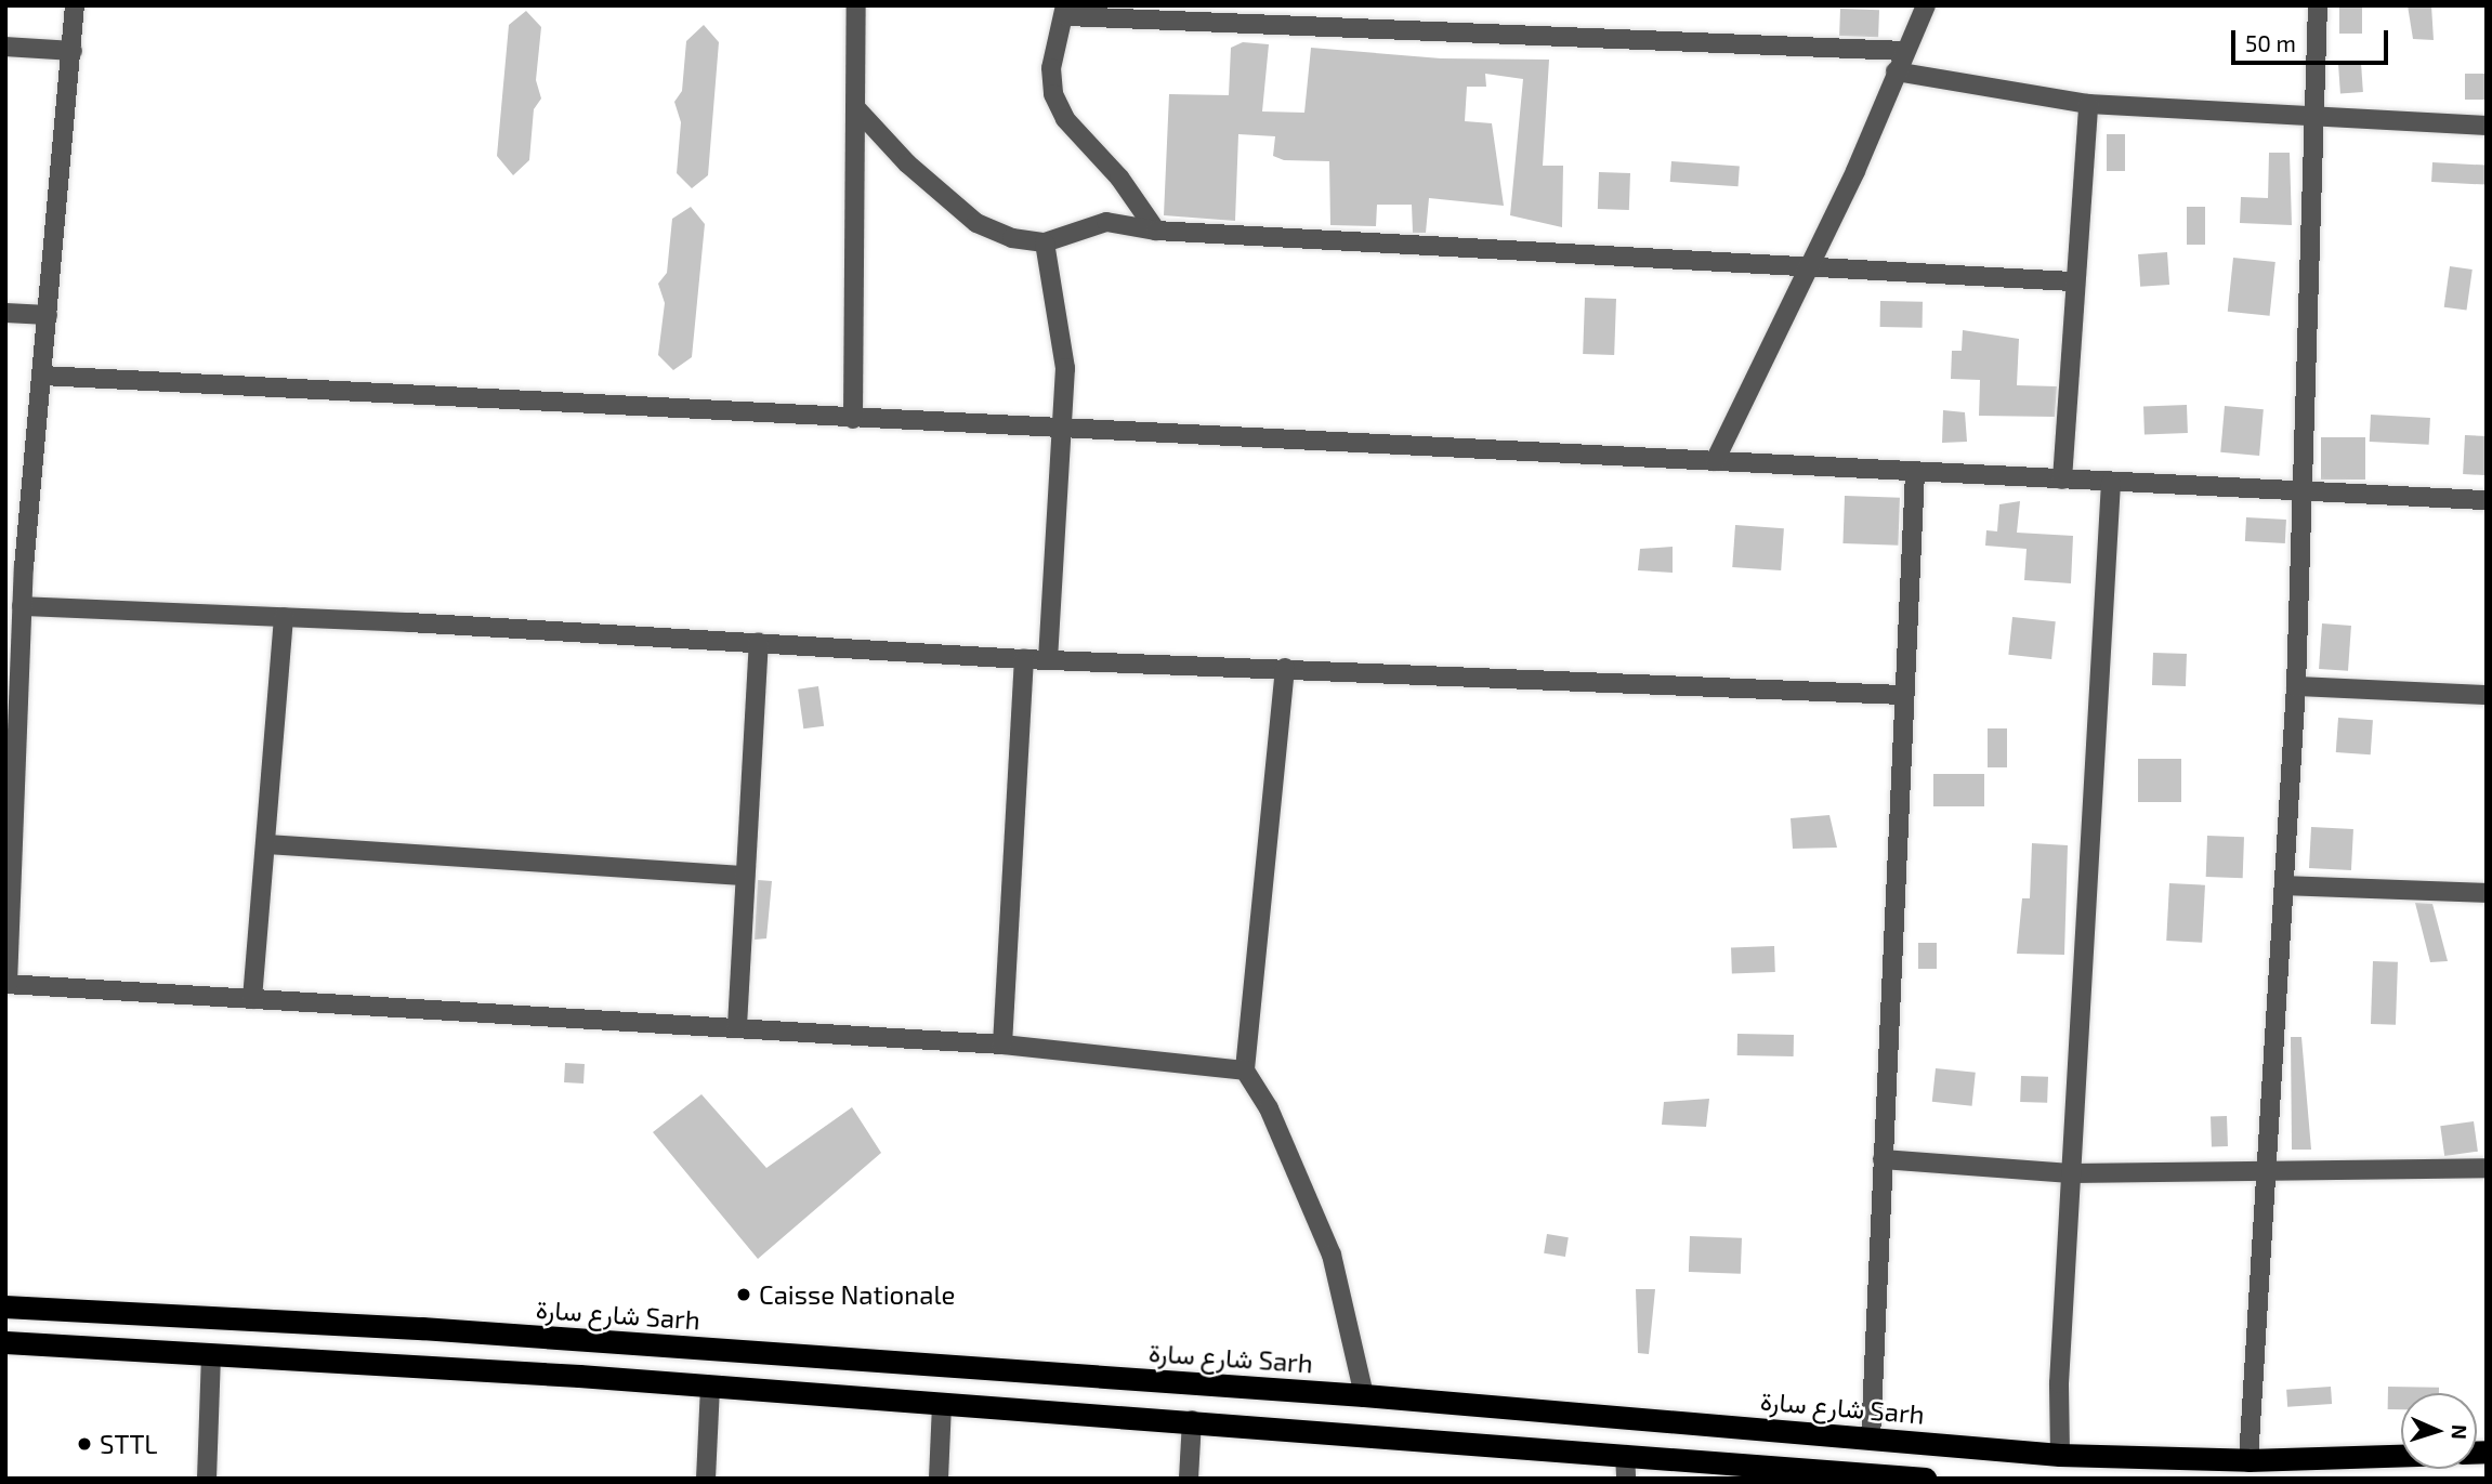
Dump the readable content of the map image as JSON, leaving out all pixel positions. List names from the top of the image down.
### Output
{
  "streets": {
    "highway": ["شارع سارة Sarh"]
  },
  "places": ["Caisse Nationale", "STTL"],
  "scale_bar": "50 m",
  "north": "right"
}
